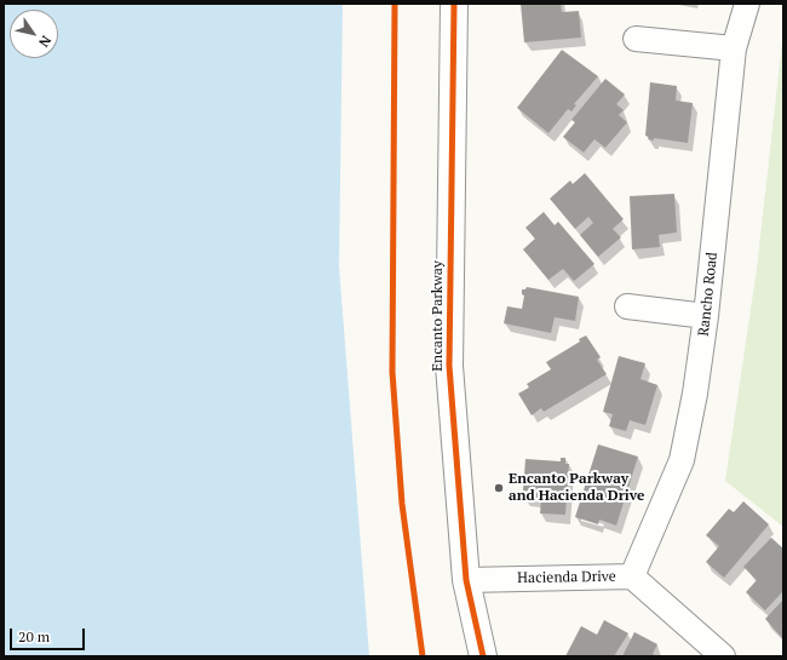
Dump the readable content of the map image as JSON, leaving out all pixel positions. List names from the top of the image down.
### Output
{
  "streets": {
    "street": ["Rancho Road", "Encanto Parkway", "Hacienda Drive"]
  },
  "crossings": [
    ["Rancho Road", "Hacienda Drive"],
    ["Encanto Parkway", "Hacienda Drive"]
  ],
  "places": ["Encanto Parkway and Hacienda Drive"],
  "scale_bar": "20 m",
  "north": "bottom right"
}
